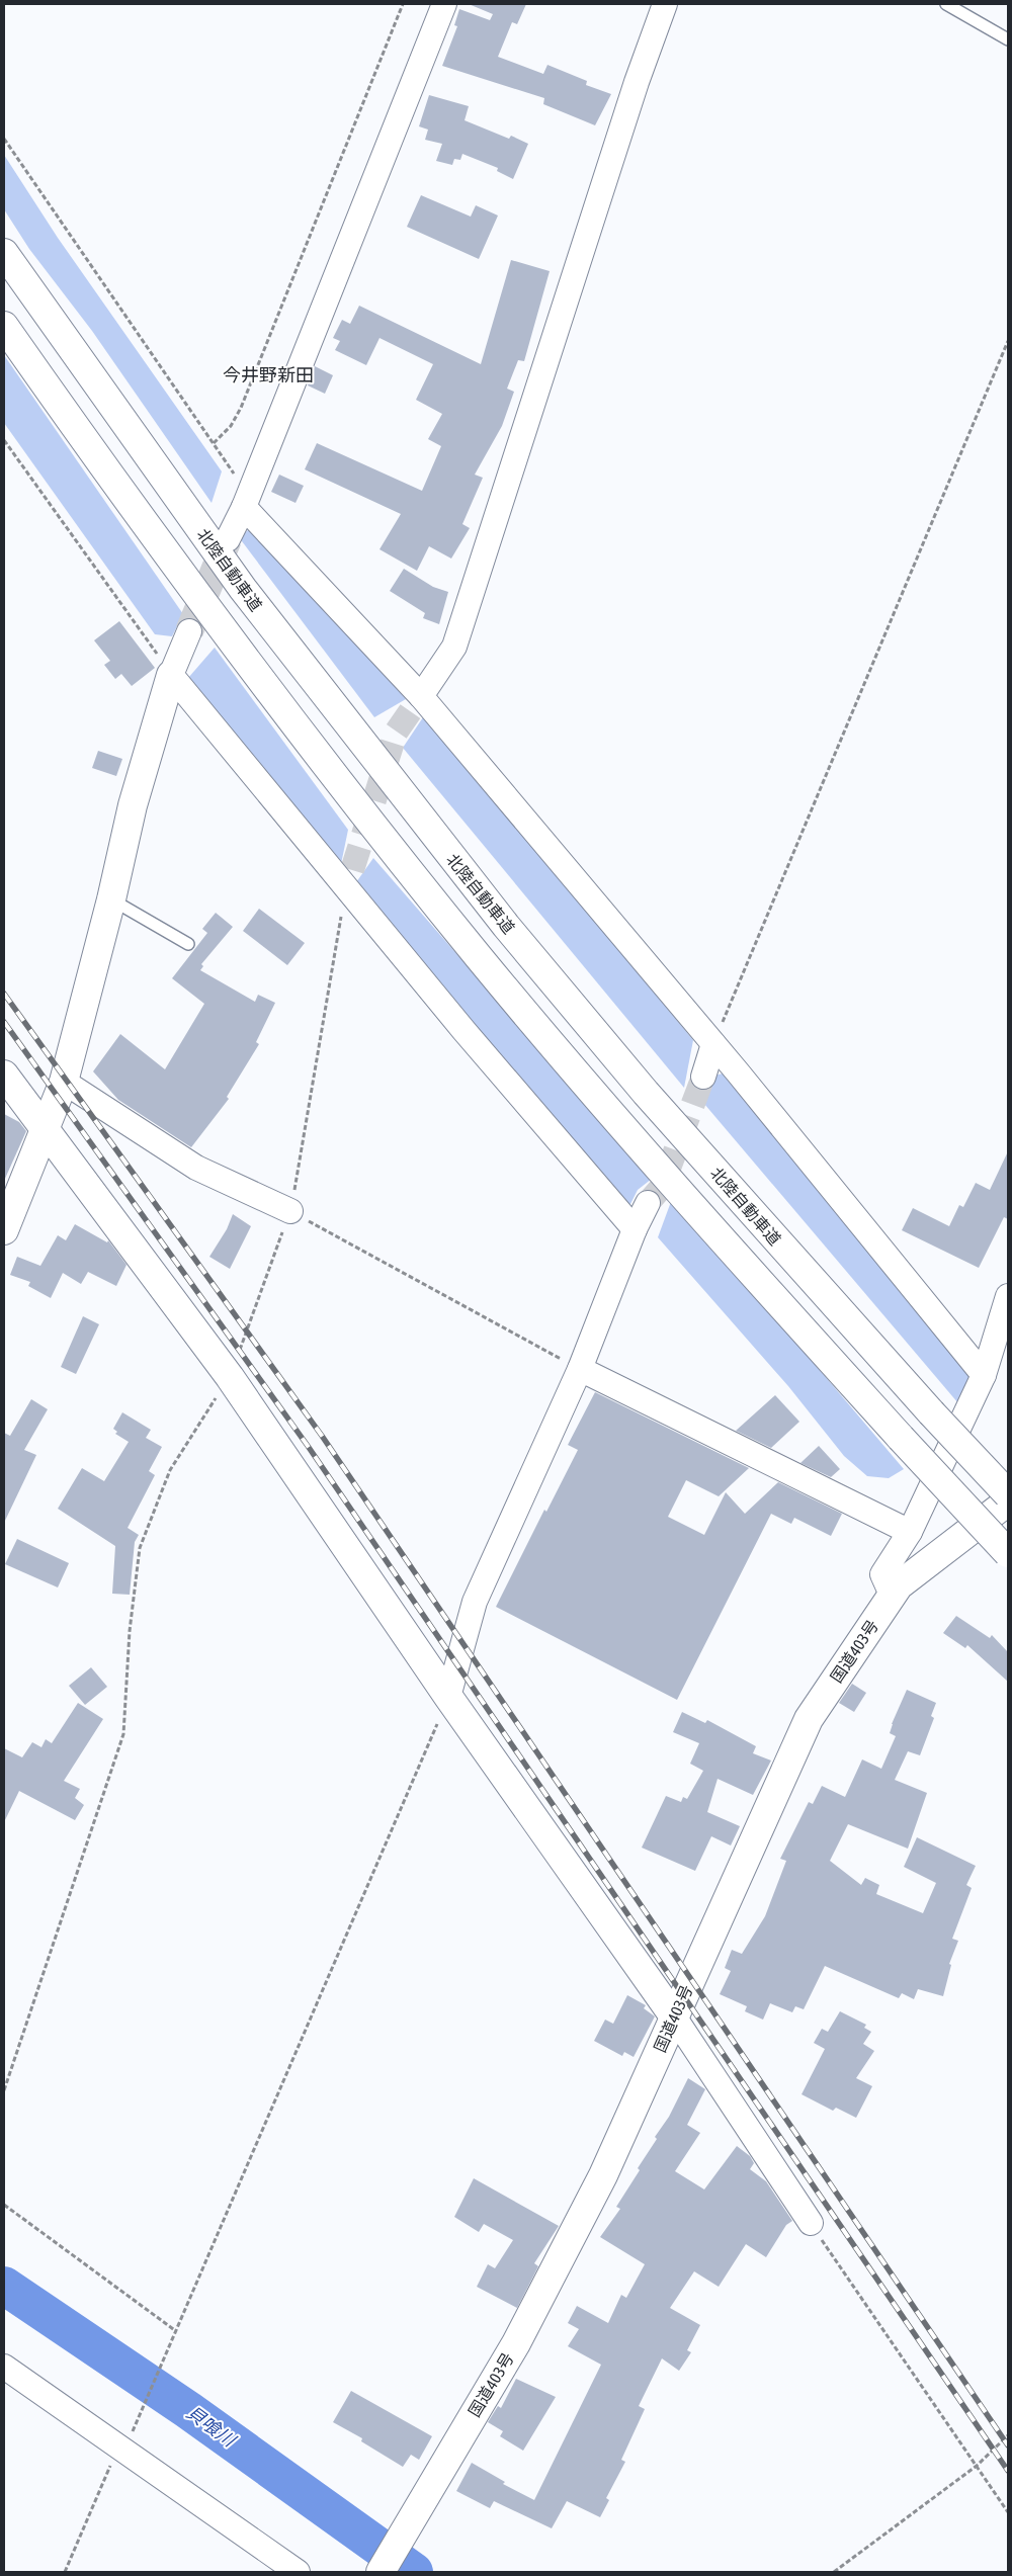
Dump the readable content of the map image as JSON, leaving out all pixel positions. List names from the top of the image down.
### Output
{
  "streets": {
    "main road": ["北陸自動車道", "国道403号"]
  },
  "districts": ["今井野新田"],
  "water": ["貝喰川"]
}
